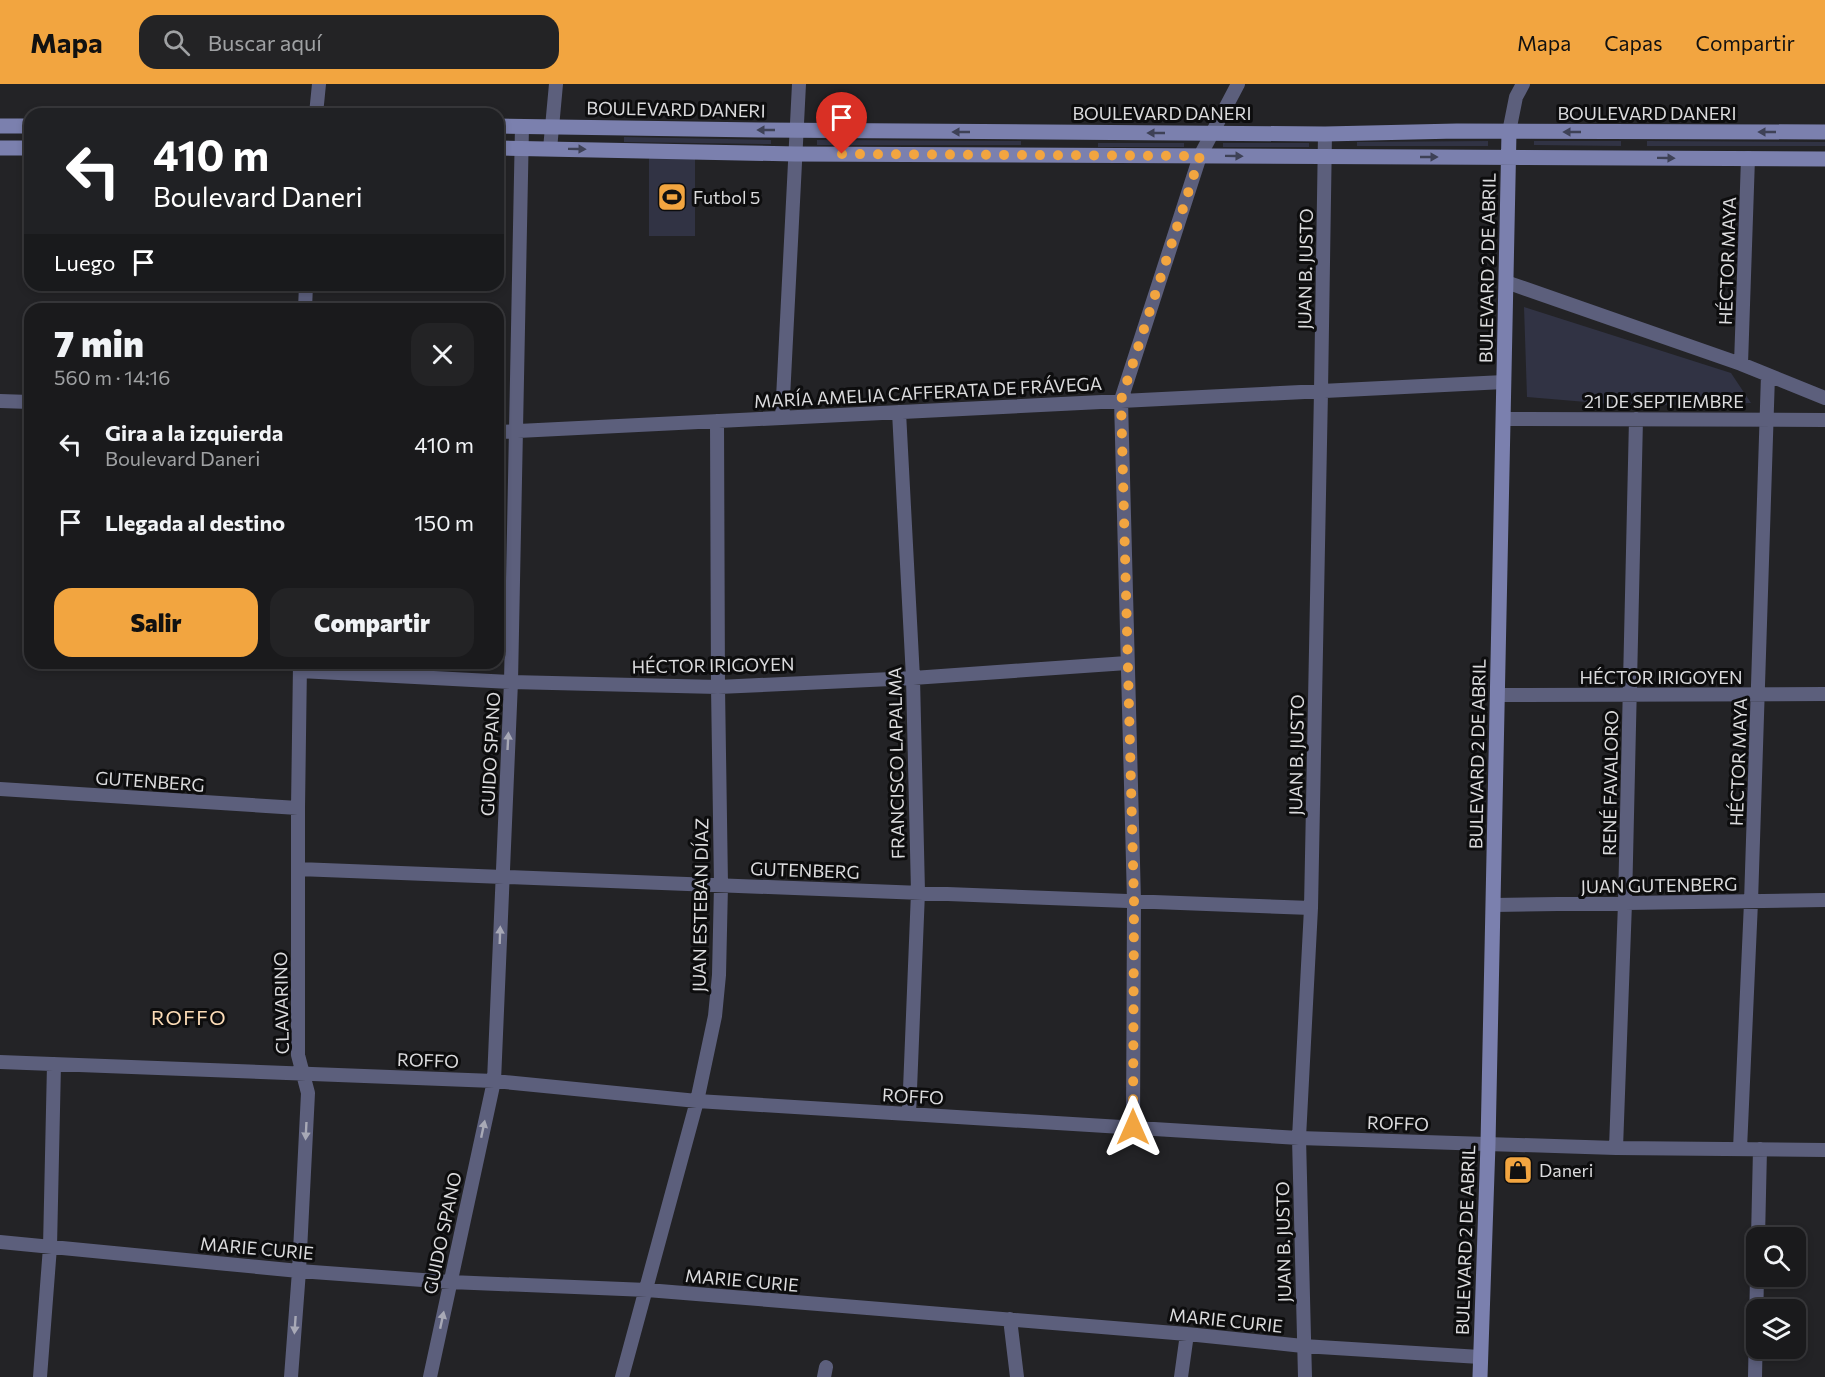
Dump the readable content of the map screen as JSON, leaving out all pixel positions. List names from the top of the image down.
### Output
{
  "streets": {
    "main road": ["BOULEVARD DANERI", "BULEVARD 2 DE ABRIL"],
    "street": [
      "HÉCTOR MAYA",
      "JUAN B. JUSTO",
      "MARÍA AMELIA CAFFERATA DE FRÁVEGA",
      "21 DE SEPTIEMBRE",
      "HÉCTOR IRIGOYEN",
      "GUIDO SPANO",
      "FRANCISCO LAPALMA",
      "GUTENBERG",
      "RENÉ FAVALORO",
      "JUAN GUTENBERG",
      "JUAN ESTEBAN DÍAZ",
      "CLAVARINO",
      "ROFFO",
      "MARIE CURIE"
    ]
  },
  "crossings": [
    ["BOULEVARD DANERI", "BULEVARD 2 DE ABRIL"],
    ["BOULEVARD DANERI", "JUAN B. JUSTO"],
    ["BOULEVARD DANERI", "GUIDO SPANO"],
    ["HÉCTOR MAYA", "21 DE SEPTIEMBRE"],
    ["HÉCTOR MAYA", "HÉCTOR IRIGOYEN"],
    ["HÉCTOR MAYA", "JUAN GUTENBERG"],
    ["HÉCTOR MAYA", "ROFFO"],
    ["BULEVARD 2 DE ABRIL", "MARÍA AMELIA CAFFERATA DE FRÁVEGA"],
    ["BULEVARD 2 DE ABRIL", "21 DE SEPTIEMBRE"],
    ["BULEVARD 2 DE ABRIL", "HÉCTOR IRIGOYEN"],
    ["BULEVARD 2 DE ABRIL", "JUAN GUTENBERG"],
    ["BULEVARD 2 DE ABRIL", "ROFFO"],
    ["BULEVARD 2 DE ABRIL", "MARIE CURIE"],
    ["JUAN B. JUSTO", "MARÍA AMELIA CAFFERATA DE FRÁVEGA"],
    ["JUAN B. JUSTO", "GUTENBERG"],
    ["JUAN B. JUSTO", "ROFFO"],
    ["JUAN B. JUSTO", "MARIE CURIE"],
    ["MARÍA AMELIA CAFFERATA DE FRÁVEGA", "GUIDO SPANO"],
    ["MARÍA AMELIA CAFFERATA DE FRÁVEGA", "FRANCISCO LAPALMA"],
    ["MARÍA AMELIA CAFFERATA DE FRÁVEGA", "JUAN ESTEBAN DÍAZ"],
    ["21 DE SEPTIEMBRE", "RENÉ FAVALORO"],
    ["HÉCTOR IRIGOYEN", "GUIDO SPANO"],
    ["HÉCTOR IRIGOYEN", "FRANCISCO LAPALMA"],
    ["HÉCTOR IRIGOYEN", "RENÉ FAVALORO"],
    ["HÉCTOR IRIGOYEN", "JUAN ESTEBAN DÍAZ"],
    ["GUIDO SPANO", "GUTENBERG"],
    ["GUIDO SPANO", "ROFFO"],
    ["GUIDO SPANO", "MARIE CURIE"],
    ["FRANCISCO LAPALMA", "GUTENBERG"],
    ["FRANCISCO LAPALMA", "ROFFO"],
    ["GUTENBERG", "JUAN ESTEBAN DÍAZ"],
    ["GUTENBERG", "CLAVARINO"],
    ["RENÉ FAVALORO", "JUAN GUTENBERG"],
    ["RENÉ FAVALORO", "ROFFO"],
    ["JUAN ESTEBAN DÍAZ", "ROFFO"],
    ["JUAN ESTEBAN DÍAZ", "MARIE CURIE"],
    ["CLAVARINO", "ROFFO"],
    ["CLAVARINO", "MARIE CURIE"]
  ],
  "one_way": ["GUIDO SPANO", "CLAVARINO"],
  "districts": ["ROFFO"],
  "places": {
    "sports": ["Futbol 5"],
    "shop": ["Daneri"]
  },
  "page": {
    "header": "Mapa",
    "search": "Buscar aquí",
    "nav": ["Mapa", "Capas", "Compartir"],
    "turn": ["410 m", "Boulevard Daneri"],
    "then": "Luego",
    "heading": ["7 min", "560 m · 14:16"],
    "list": [
      {
        "name": "Gira a la izquierda",
        "note": "Boulevard Daneri",
        "value": "410 m"
      },
      {
        "name": "Llegada al destino",
        "value": "150 m"
      }
    ],
    "buttons": ["Salir", "Compartir"]
  }
}
